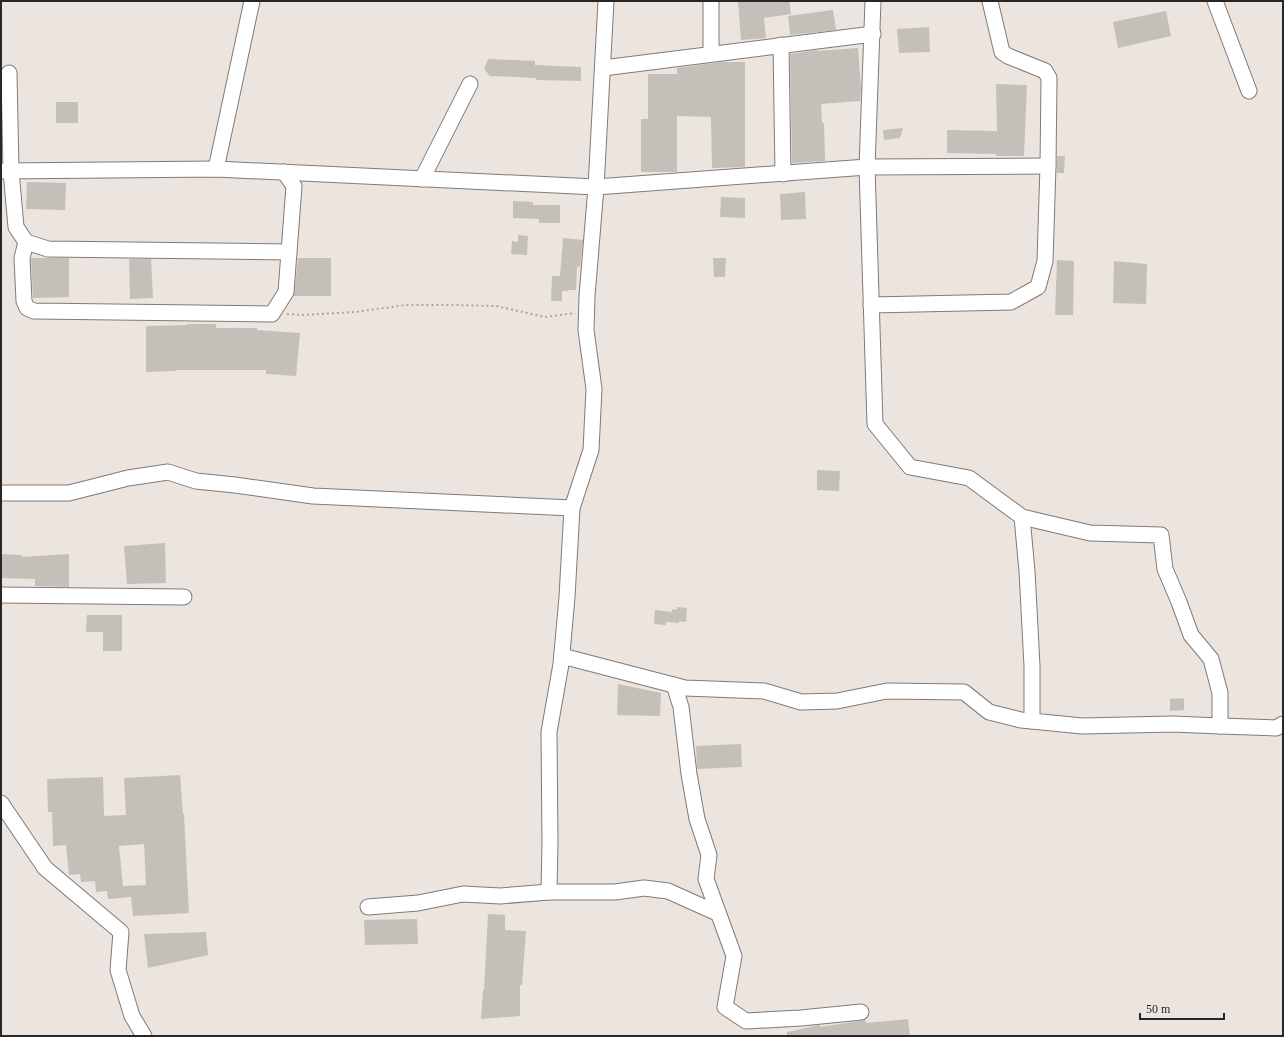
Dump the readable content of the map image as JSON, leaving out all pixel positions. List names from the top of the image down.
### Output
{
  "scale_bar": "50 m"
}
